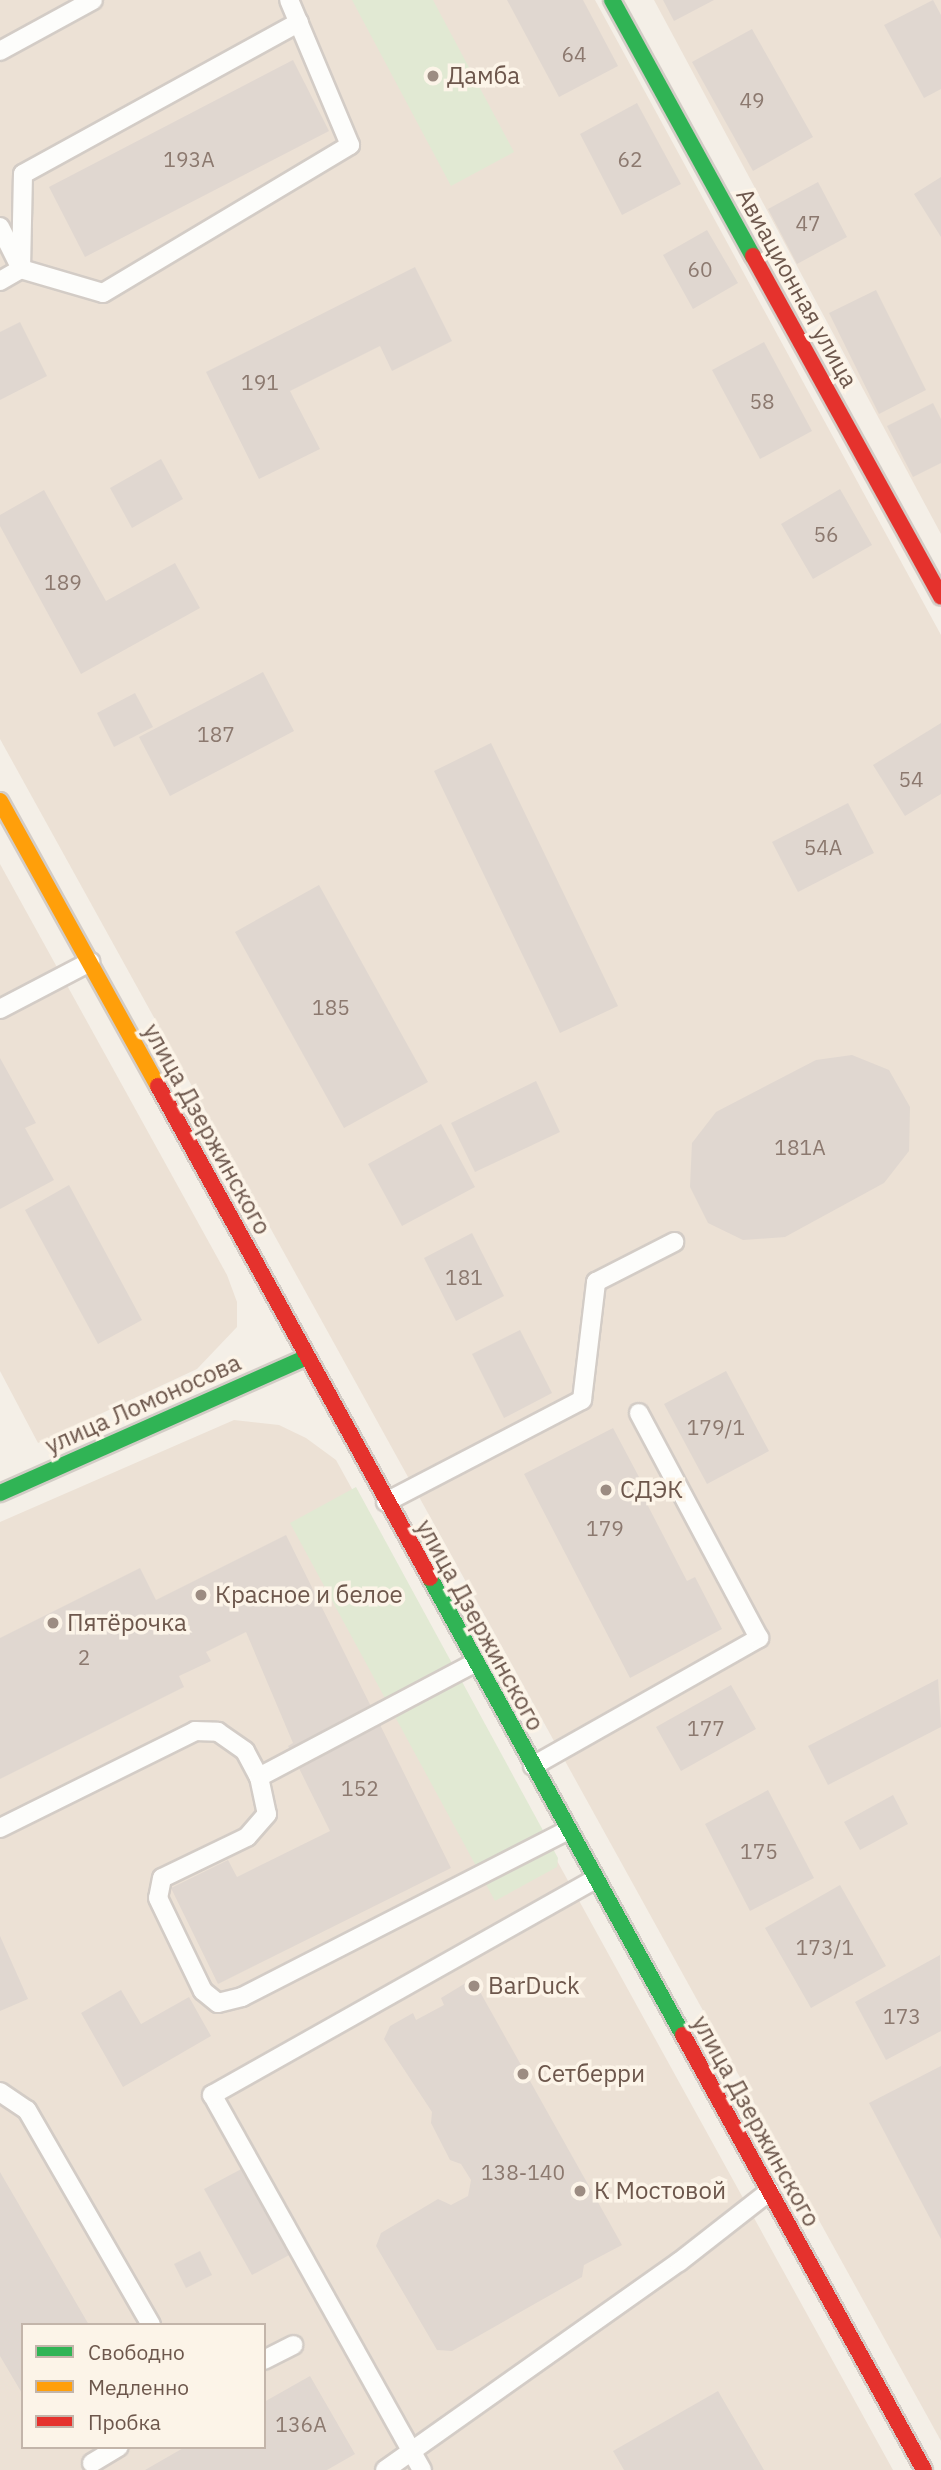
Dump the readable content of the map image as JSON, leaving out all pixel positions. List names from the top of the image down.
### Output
{
  "streets": {
    "street": ["Авиационная улица", "улица Дзержинского", "улица Ломоносова"]
  },
  "crossings": [
    ["улица Дзержинского", "улица Ломоносова"]
  ],
  "places": [
    "Дамба",
    "СДЭК",
    "Красное и белое",
    "Пятёрочка",
    "BarDuck",
    "Сетберри",
    "К Мостовой"
  ],
  "house_numbers": [
    "64",
    "49",
    "193А",
    "62",
    "47",
    "60",
    "191",
    "58",
    "56",
    "189",
    "187",
    "54",
    "54А",
    "185",
    "181А",
    "181",
    "179/1",
    "179",
    "2",
    "177",
    "152",
    "175",
    "173/1",
    "173",
    "138-140",
    "136А"
  ],
  "legend": ["Свободно", "Медленно", "Пробка"]
}
